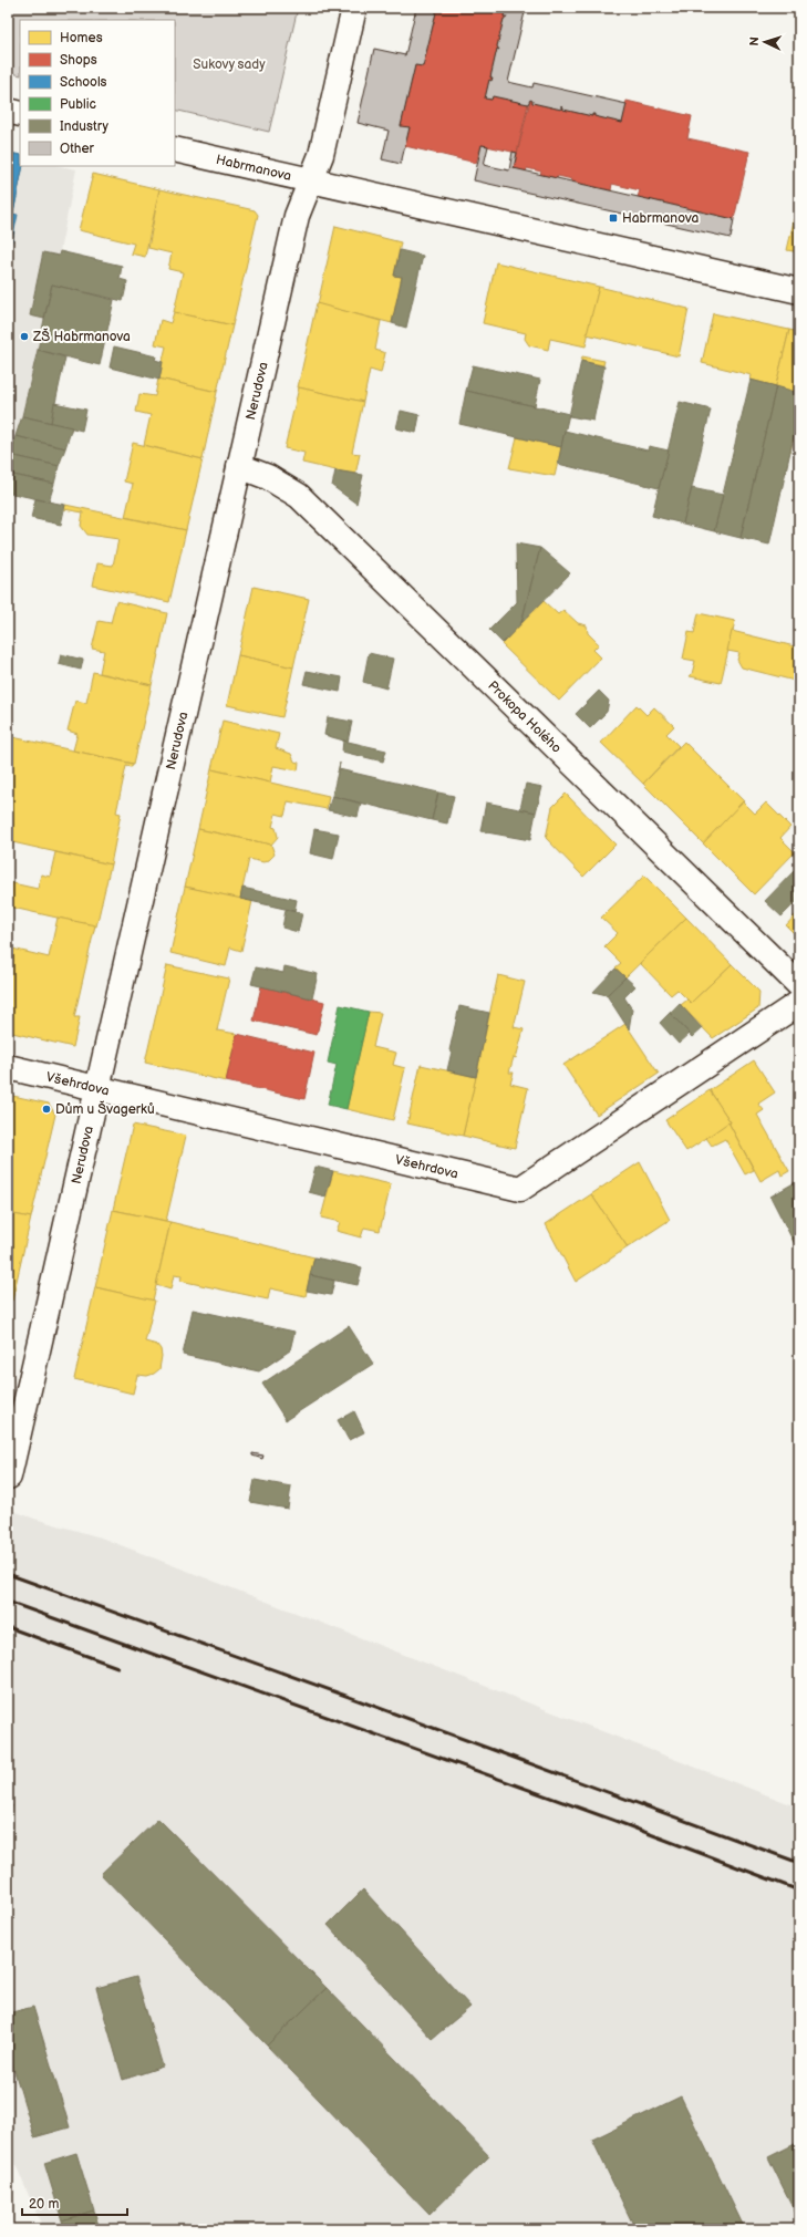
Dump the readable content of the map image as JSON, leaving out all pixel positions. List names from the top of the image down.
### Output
{
  "streets": {
    "street": [
      "Habrmanova",
      "Nerudova",
      "Prokopa Holého",
      "Všehrdova"
    ]
  },
  "crossings": [
    ["Habrmanova", "Nerudova"],
    ["Nerudova", "Prokopa Holého"],
    ["Nerudova", "Všehrdova"]
  ],
  "parks": ["Sukovy sady"],
  "places": {
    "transit": ["Habrmanova"],
    "other": ["ZŠ Habrmanova", "Dům u Švagerků"]
  },
  "legend": [
    "Homes",
    "Shops",
    "Schools",
    "Public",
    "Industry",
    "Other"
  ],
  "scale_bar": "20 m",
  "north": "left"
}
